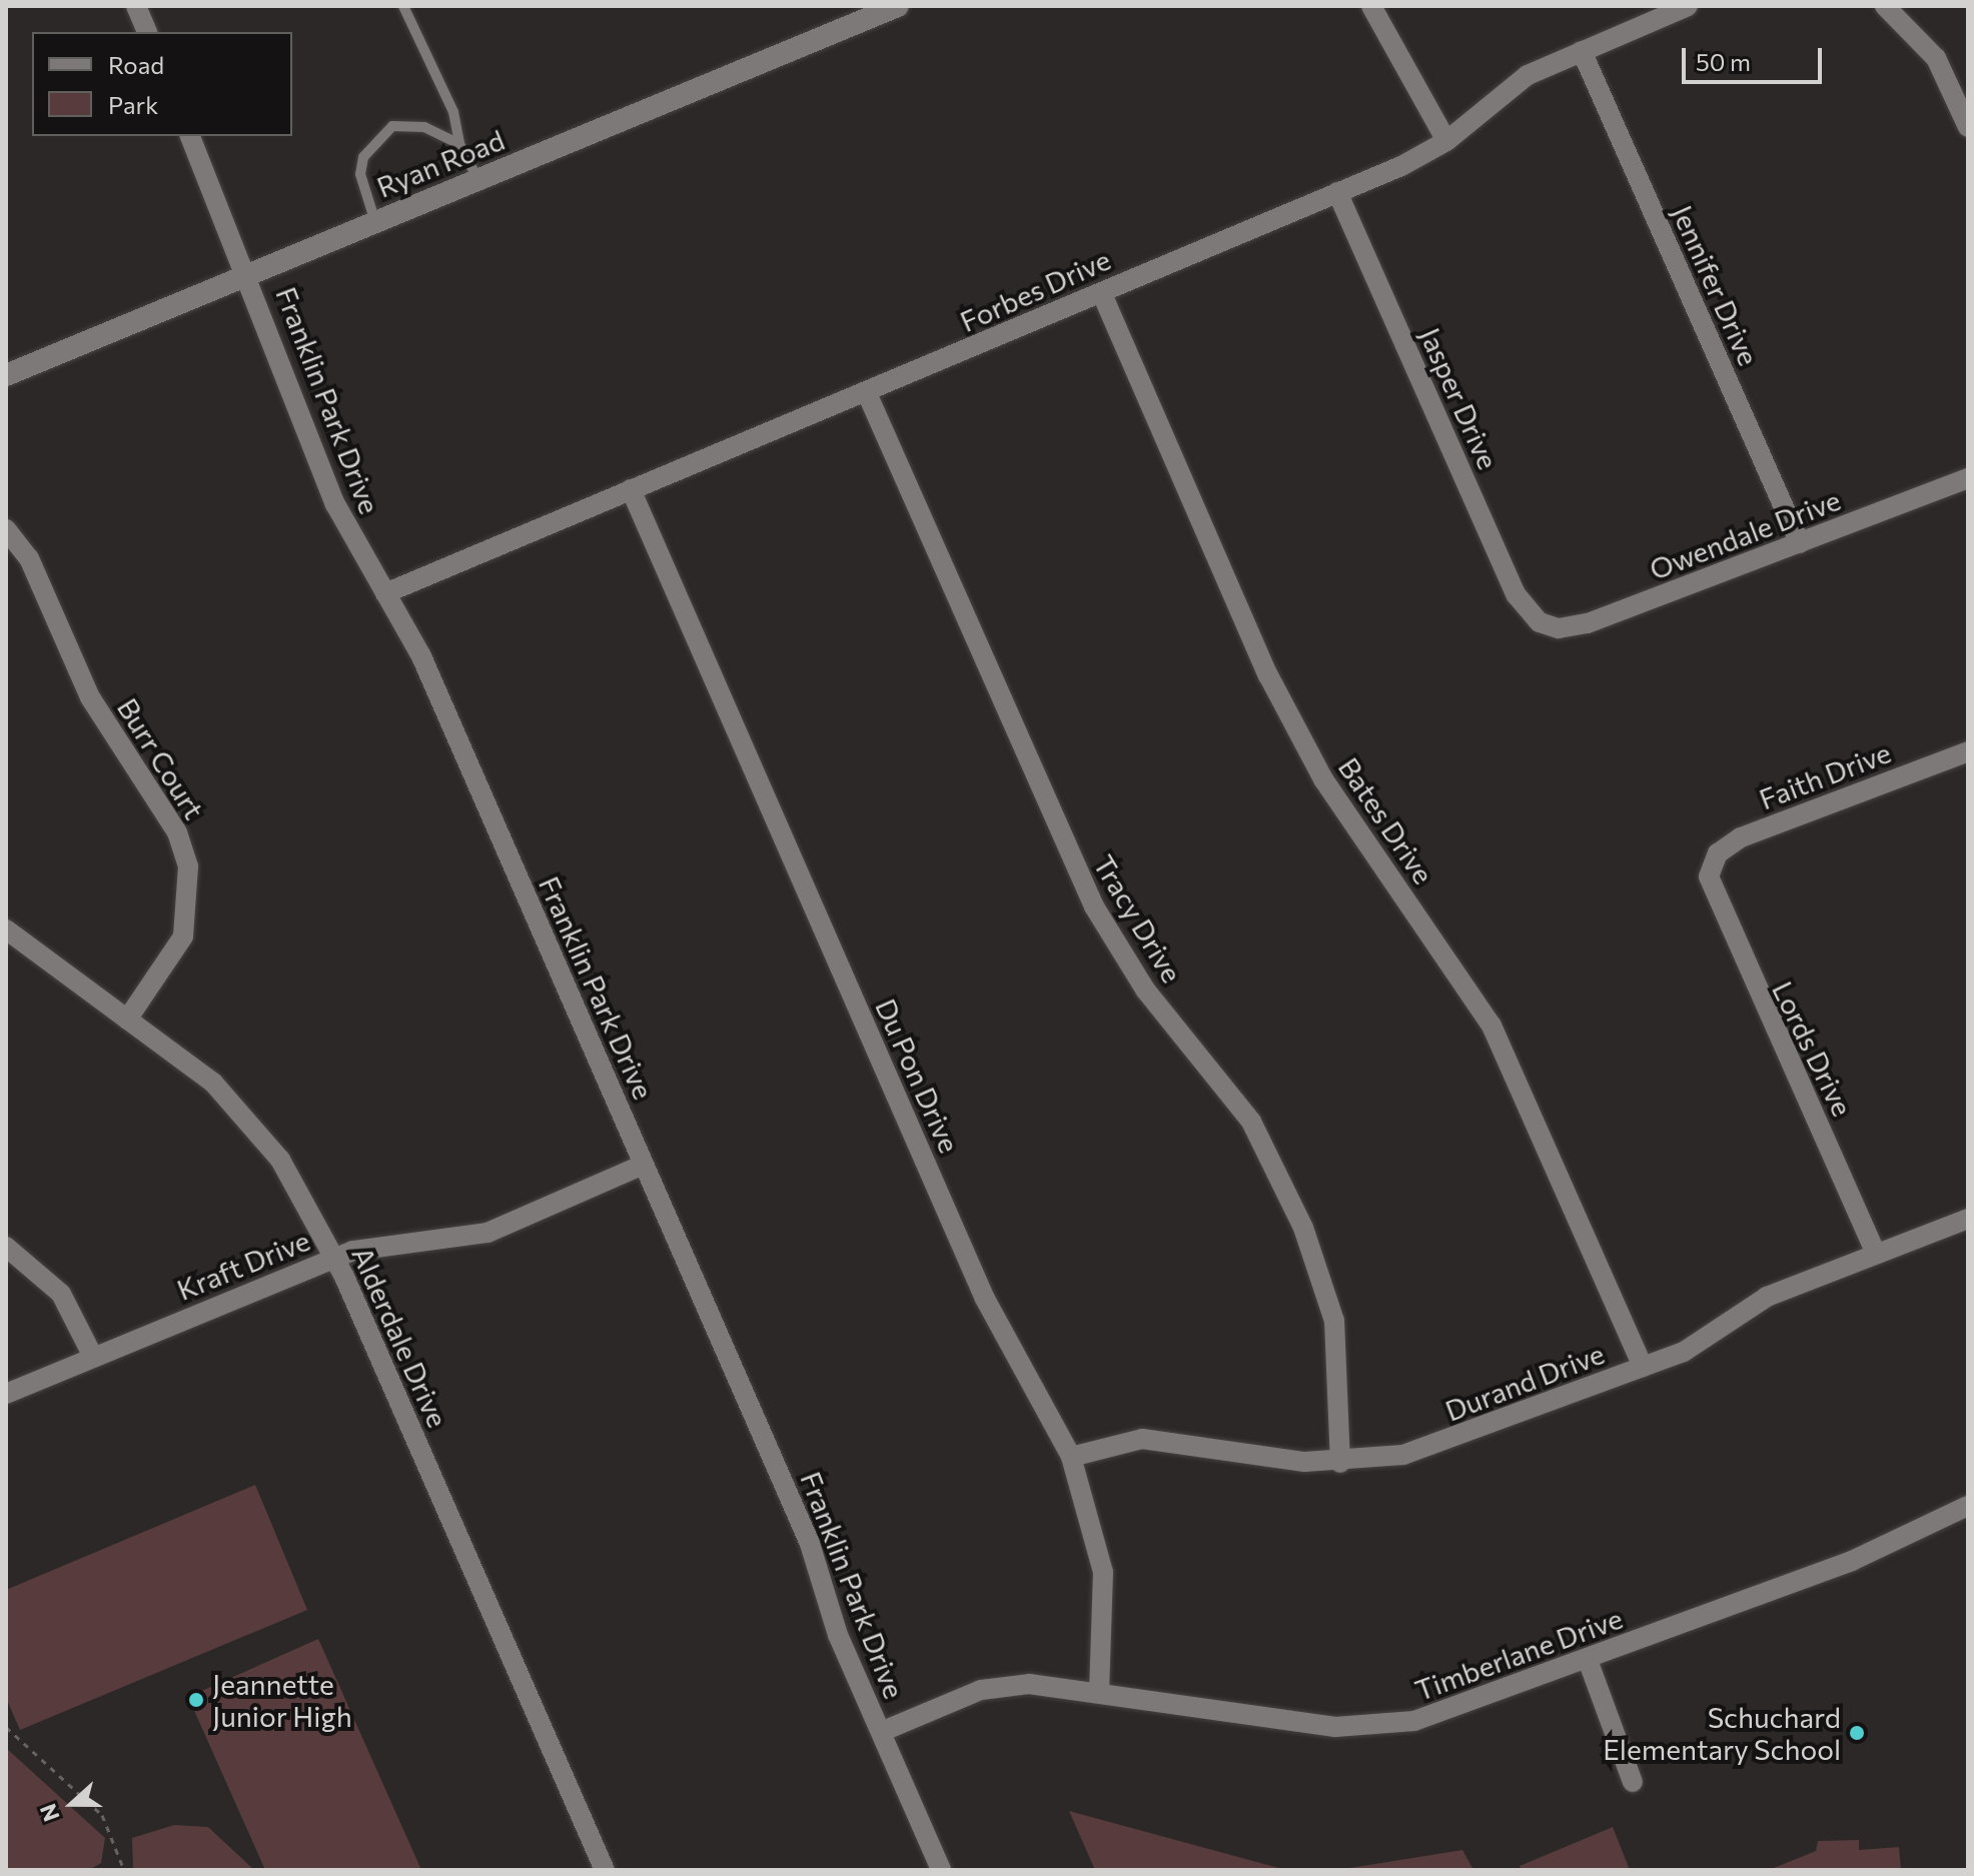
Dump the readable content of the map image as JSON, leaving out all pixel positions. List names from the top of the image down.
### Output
{
  "streets": {
    "main road": ["Ryan Road"],
    "street": [
      "Jennifer Drive",
      "Forbes Drive",
      "Jasper Drive",
      "Franklin Park Drive",
      "Owendale Drive",
      "Burr Court",
      "Faith Drive",
      "Bates Drive",
      "Tracy Drive",
      "Lords Drive",
      "Du Pon Drive",
      "Kraft Drive",
      "Alderdale Drive",
      "Durand Drive",
      "Timberlane Drive"
    ]
  },
  "crossings": [
    ["Ryan Road", "Franklin Park Drive"],
    ["Jennifer Drive", "Forbes Drive"],
    ["Jennifer Drive", "Owendale Drive"],
    ["Forbes Drive", "Jasper Drive"],
    ["Forbes Drive", "Franklin Park Drive"],
    ["Forbes Drive", "Bates Drive"],
    ["Forbes Drive", "Tracy Drive"],
    ["Forbes Drive", "Du Pon Drive"],
    ["Jasper Drive", "Owendale Drive"],
    ["Franklin Park Drive", "Kraft Drive"],
    ["Franklin Park Drive", "Timberlane Drive"],
    ["Burr Court", "Alderdale Drive"],
    ["Faith Drive", "Lords Drive"],
    ["Bates Drive", "Durand Drive"],
    ["Tracy Drive", "Durand Drive"],
    ["Lords Drive", "Durand Drive"],
    ["Du Pon Drive", "Durand Drive"],
    ["Du Pon Drive", "Timberlane Drive"],
    ["Kraft Drive", "Alderdale Drive"]
  ],
  "places": ["Jeannette Junior High", "Schuchard Elementary School"],
  "legend": ["Road", "Park"],
  "scale_bar": "50 m",
  "north": "left"
}
